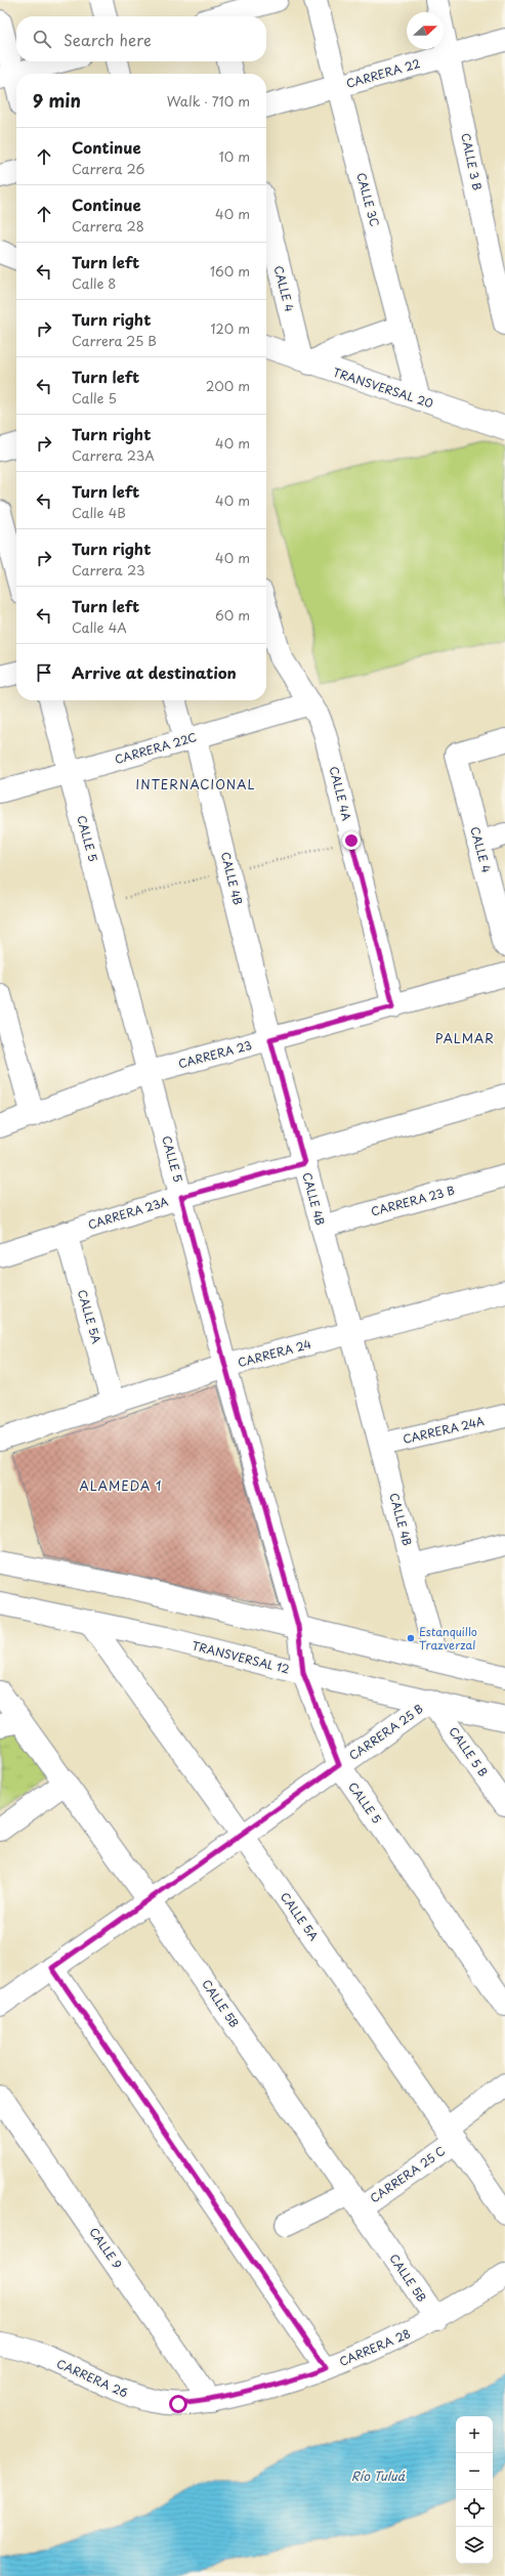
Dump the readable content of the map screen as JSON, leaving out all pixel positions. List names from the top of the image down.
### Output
{
  "streets": {
    "street": [
      "CARRERA 22",
      "CALLE 3 B",
      "CALLE 3C",
      "CALLE 4",
      "TRANSVERSAL 20",
      "CARRERA 22C",
      "CALLE 4A",
      "CALLE 5",
      "CALLE 4B",
      "CARRERA 23",
      "CARRERA 23 B",
      "CARRERA 23A",
      "CALLE 5A",
      "CARRERA 24",
      "CARRERA 24A",
      "TRANSVERSAL 12",
      "CARRERA 25 B",
      "CALLE 5 B",
      "CALLE 5B",
      "CARRERA 25 C",
      "CALLE 9",
      "CARRERA 28",
      "CARRERA 26"
    ]
  },
  "crossings": [
    ["CARRERA 22", "CALLE 3 B"],
    ["CARRERA 22", "CALLE 3C"],
    ["CALLE 3C", "TRANSVERSAL 20"],
    ["CALLE 4", "TRANSVERSAL 20"],
    ["CARRERA 22C", "CALLE 4A"],
    ["CARRERA 22C", "CALLE 5"],
    ["CARRERA 22C", "CALLE 4B"],
    ["CALLE 4A", "CARRERA 23"],
    ["CALLE 5", "CARRERA 23"],
    ["CALLE 5", "CARRERA 23A"],
    ["CALLE 5", "CARRERA 24"],
    ["CALLE 5", "TRANSVERSAL 12"],
    ["CALLE 5", "CARRERA 25 B"],
    ["CALLE 4B", "CARRERA 23"],
    ["CALLE 4B", "CARRERA 23 B"],
    ["CALLE 4B", "CARRERA 23A"],
    ["CALLE 4B", "CARRERA 24"],
    ["CALLE 4B", "CARRERA 24A"],
    ["CARRERA 23A", "CALLE 5A"],
    ["CALLE 5A", "CARRERA 24"],
    ["CALLE 5A", "TRANSVERSAL 12"],
    ["CALLE 5A", "CARRERA 25 B"],
    ["CALLE 5A", "CARRERA 25 C"],
    ["TRANSVERSAL 12", "CARRERA 25 B"],
    ["TRANSVERSAL 12", "CALLE 5 B"],
    ["CARRERA 25 B", "CALLE 5 B"],
    ["CARRERA 25 B", "CALLE 5B"],
    ["CALLE 5B", "CARRERA 25 C"],
    ["CALLE 5B", "CARRERA 28"],
    ["CALLE 9", "CARRERA 28"],
    ["CALLE 9", "CARRERA 26"],
    ["CARRERA 28", "CARRERA 26"]
  ],
  "districts": ["INTERNACIONAL", "PALMAR", "ALAMEDA 1"],
  "water": ["Río Tuluá"],
  "places": ["Estanquillo Trazverzal"],
  "north": "right",
  "page": {
    "search": "Search here",
    "heading": ["9 min", "Walk · 710 m"],
    "list": [
      ["Continue", "Carrera 26", "10 m"],
      ["Continue", "Carrera 28", "40 m"],
      ["Turn left", "Calle 8", "160 m"],
      ["Turn right", "Carrera 25 B", "120 m"],
      ["Turn left", "Calle 5", "200 m"],
      ["Turn right", "Carrera 23A", "40 m"],
      ["Turn left", "Calle 4B", "40 m"],
      ["Turn right", "Carrera 23", "40 m"],
      ["Turn left", "Calle 4A", "60 m"],
      "Arrive at destination"
    ],
    "map_buttons": ["+", "−"]
  }
}
